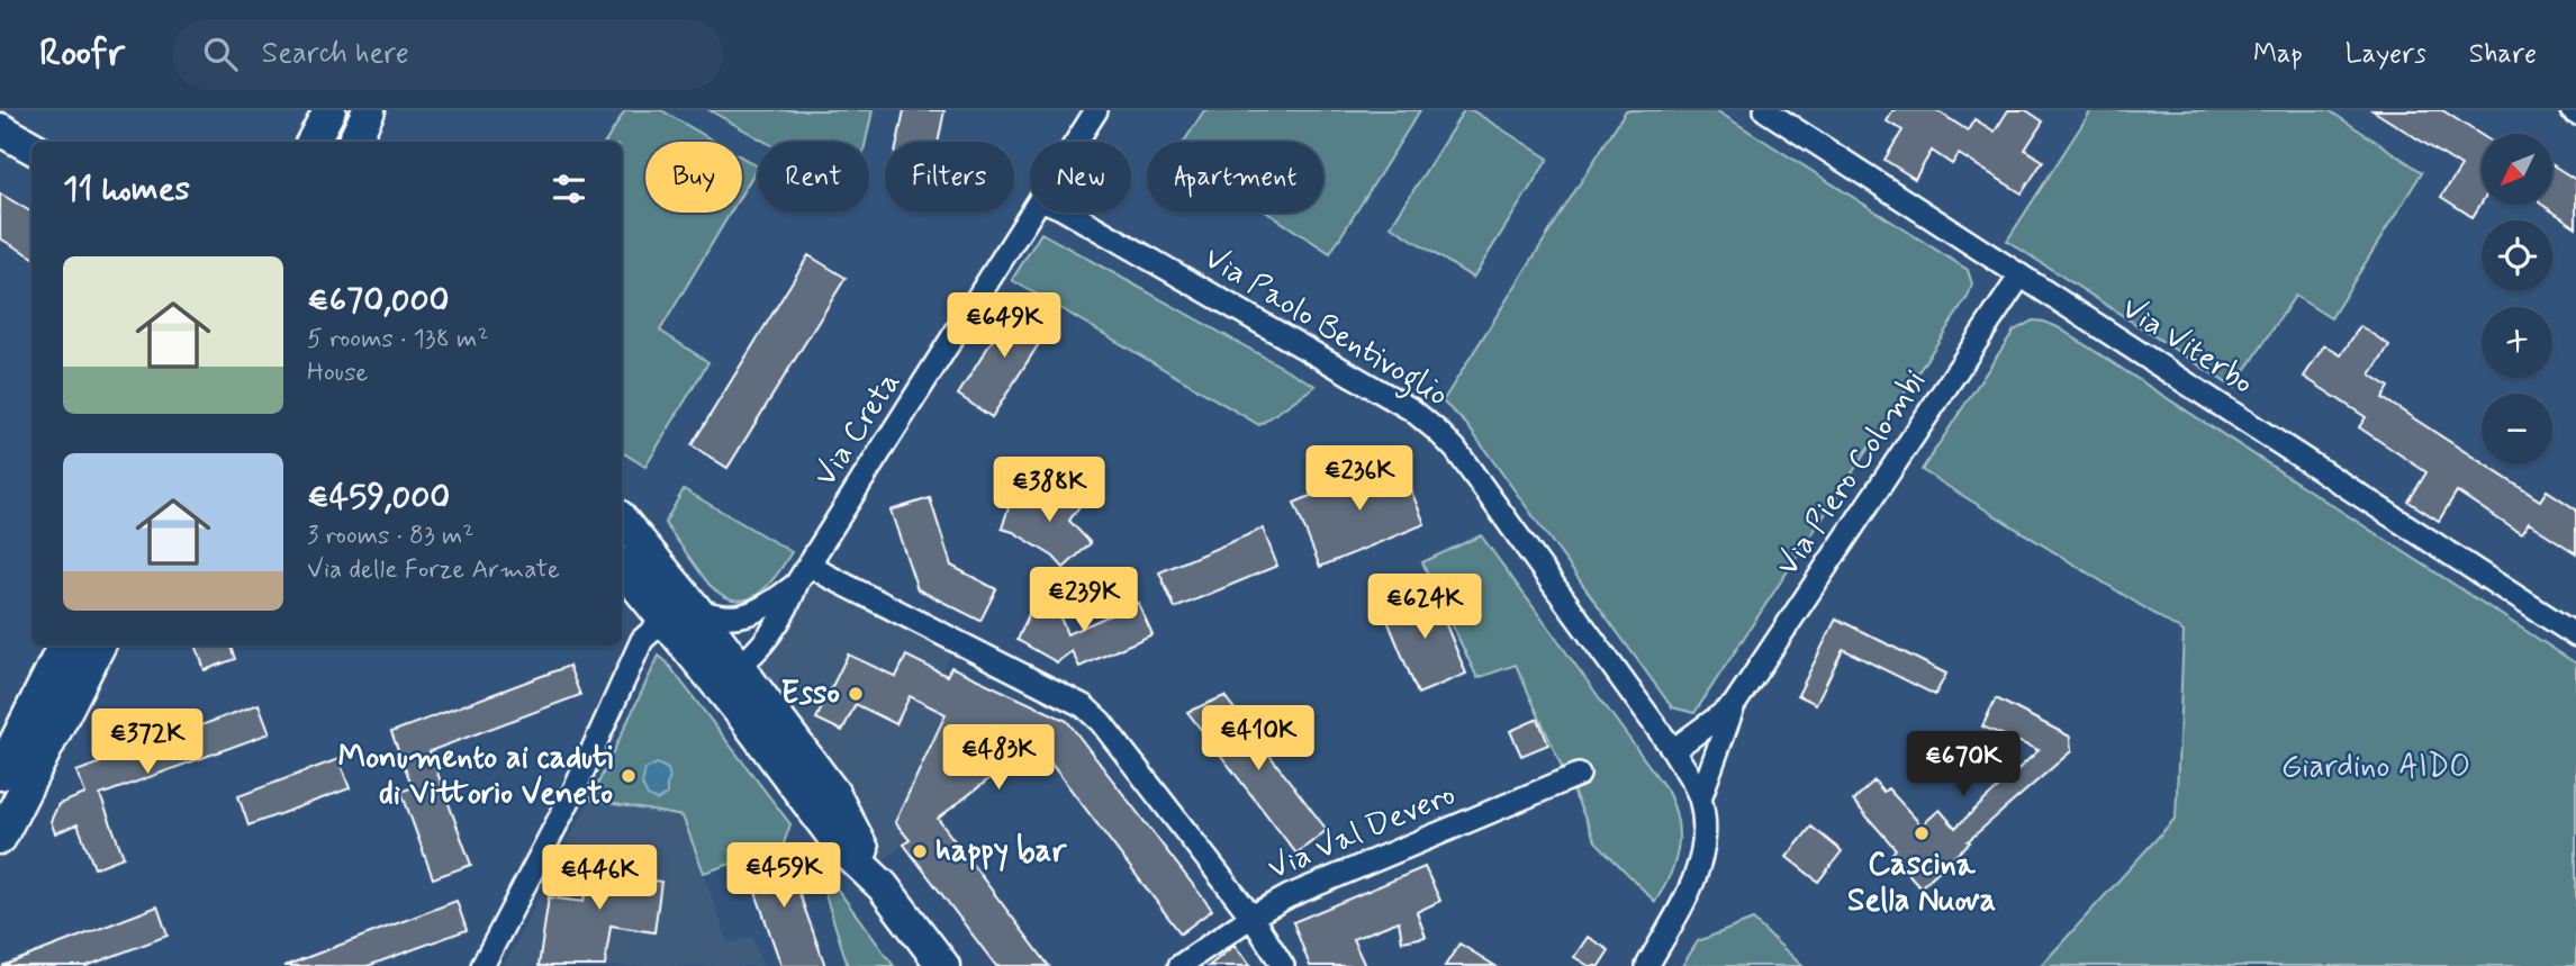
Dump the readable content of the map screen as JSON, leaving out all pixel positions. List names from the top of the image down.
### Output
{
  "streets": {
    "street": [
      "Via Paolo Bentivoglio",
      "Via Viterbo",
      "Via Creta",
      "Via Piero Colombi",
      "Via Val Devero"
    ]
  },
  "crossings": [
    ["Via Paolo Bentivoglio", "Via Piero Colombi"],
    ["Via Viterbo", "Via Piero Colombi"]
  ],
  "parks": ["Giardino AIDO"],
  "places": [
    "Esso",
    "Monumento ai caduti di Vittorio Veneto",
    "Cascina Sella Nuova",
    "happy bar"
  ],
  "north": "bottom left",
  "page": {
    "header": "Roofr",
    "search": "Search here",
    "nav": ["Map", "Layers", "Share"],
    "map_buttons": ["+", "−"],
    "chip": [
      "Buy",
      "Rent",
      "Filters",
      "New",
      "Apartment"
    ],
    "heading": "11 homes",
    "list": [
      {
        "name": "€670,000",
        "note": "5 rooms · 138 m² · House"
      },
      {
        "name": "€459,000",
        "note": "3 rooms · 83 m² · Via delle Forze Armate"
      }
    ],
    "price": [
      "€649K",
      "€236K",
      "€388K",
      "€239K",
      "€624K",
      "€410K",
      "€372K",
      "€483K",
      "€670K",
      "€459K",
      "€446K"
    ]
  }
}
